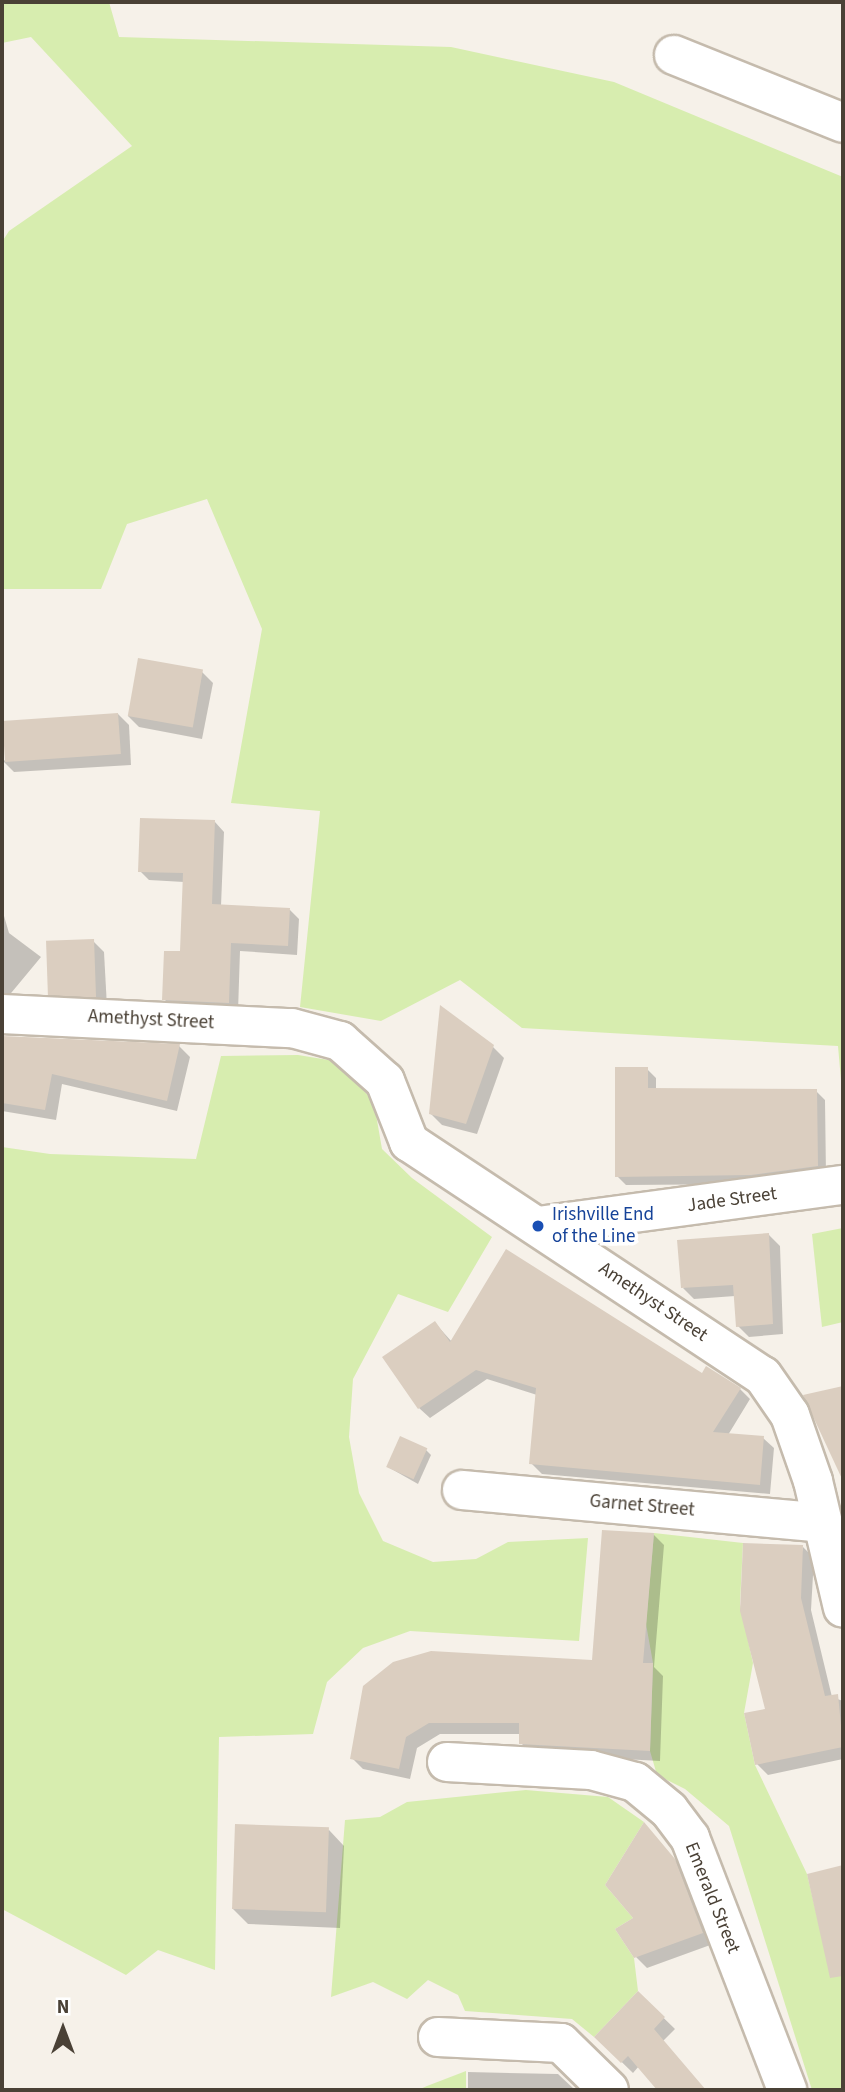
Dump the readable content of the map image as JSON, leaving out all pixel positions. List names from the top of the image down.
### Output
{
  "streets": {
    "street": [
      "Amethyst Street",
      "Jade Street",
      "Garnet Street",
      "Emerald Street"
    ]
  },
  "crossings": [
    ["Amethyst Street", "Jade Street"],
    ["Amethyst Street", "Garnet Street"]
  ],
  "places": ["Irishville End of the Line"],
  "north": "top"
}
